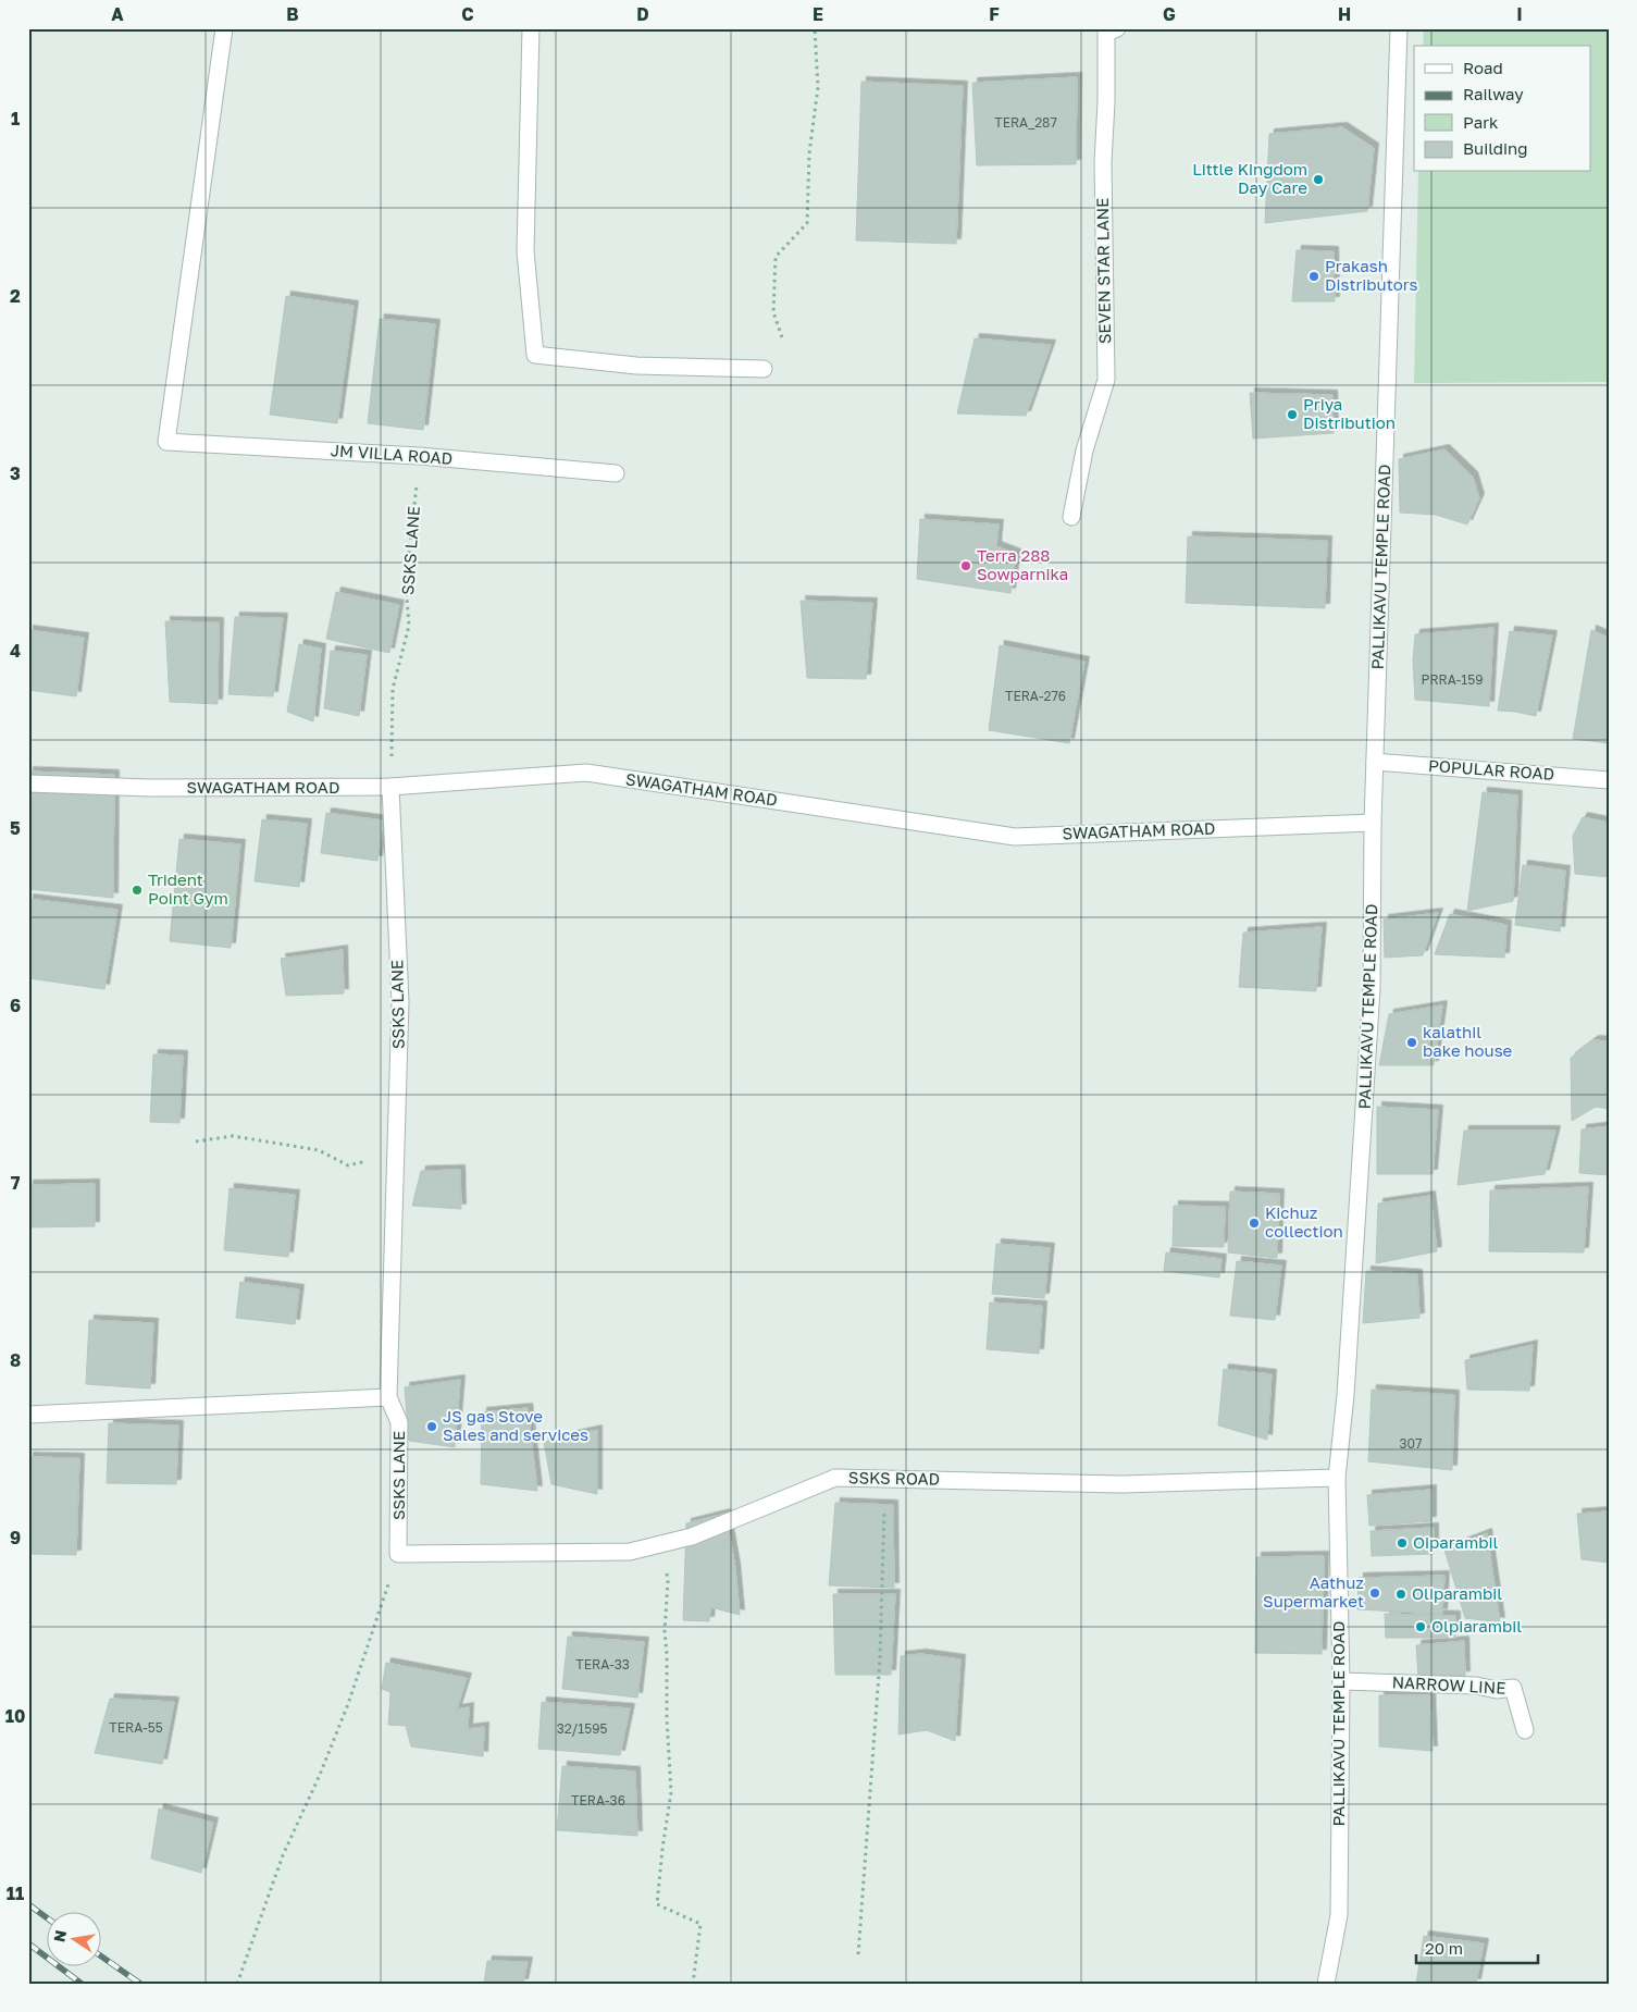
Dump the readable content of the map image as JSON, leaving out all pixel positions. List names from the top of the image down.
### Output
{
  "streets": {
    "street": [
      "SEVEN STAR LANE",
      "JM VILLA ROAD",
      "SSKS LANE",
      "PALLIKAVU TEMPLE ROAD",
      "POPULAR ROAD",
      "SWAGATHAM ROAD",
      "SSKS ROAD",
      "NARROW LINE"
    ]
  },
  "crossings": [
    ["JM VILLA ROAD", "SSKS LANE"],
    ["SSKS LANE", "SWAGATHAM ROAD"],
    ["SSKS LANE", "SSKS ROAD"],
    ["PALLIKAVU TEMPLE ROAD", "POPULAR ROAD"],
    ["PALLIKAVU TEMPLE ROAD", "SWAGATHAM ROAD"],
    ["PALLIKAVU TEMPLE ROAD", "SSKS ROAD"],
    ["PALLIKAVU TEMPLE ROAD", "NARROW LINE"]
  ],
  "places": [
    "Little Kingdom Day Care",
    "Prakash Distributors",
    "Priya Distribution",
    "Terra 288 Sowparnika",
    "Trident Point Gym",
    "kalathil bake house",
    "Kichuz collection",
    "JS gas Stove Sales and services",
    "Oiparambil",
    "Aathuz Supermarket",
    "Oliparambil",
    "Olpiarambil"
  ],
  "house_numbers": [
    "TERA_287",
    "PRRA-159",
    "TERA-276",
    "307",
    "TERA-33",
    "TERA-55",
    "32/1595",
    "TERA-36"
  ],
  "legend": [
    "Road",
    "Railway",
    "Park",
    "Building"
  ],
  "scale_bar": "20 m",
  "north": "left",
  "grid": {
    "columns": [
      "A",
      "B",
      "C",
      "D",
      "E",
      "F",
      "G",
      "H",
      "I"
    ],
    "rows": [
      "1",
      "2",
      "3",
      "4",
      "5",
      "6",
      "7",
      "8",
      "9",
      "10",
      "11"
    ]
  }
}
